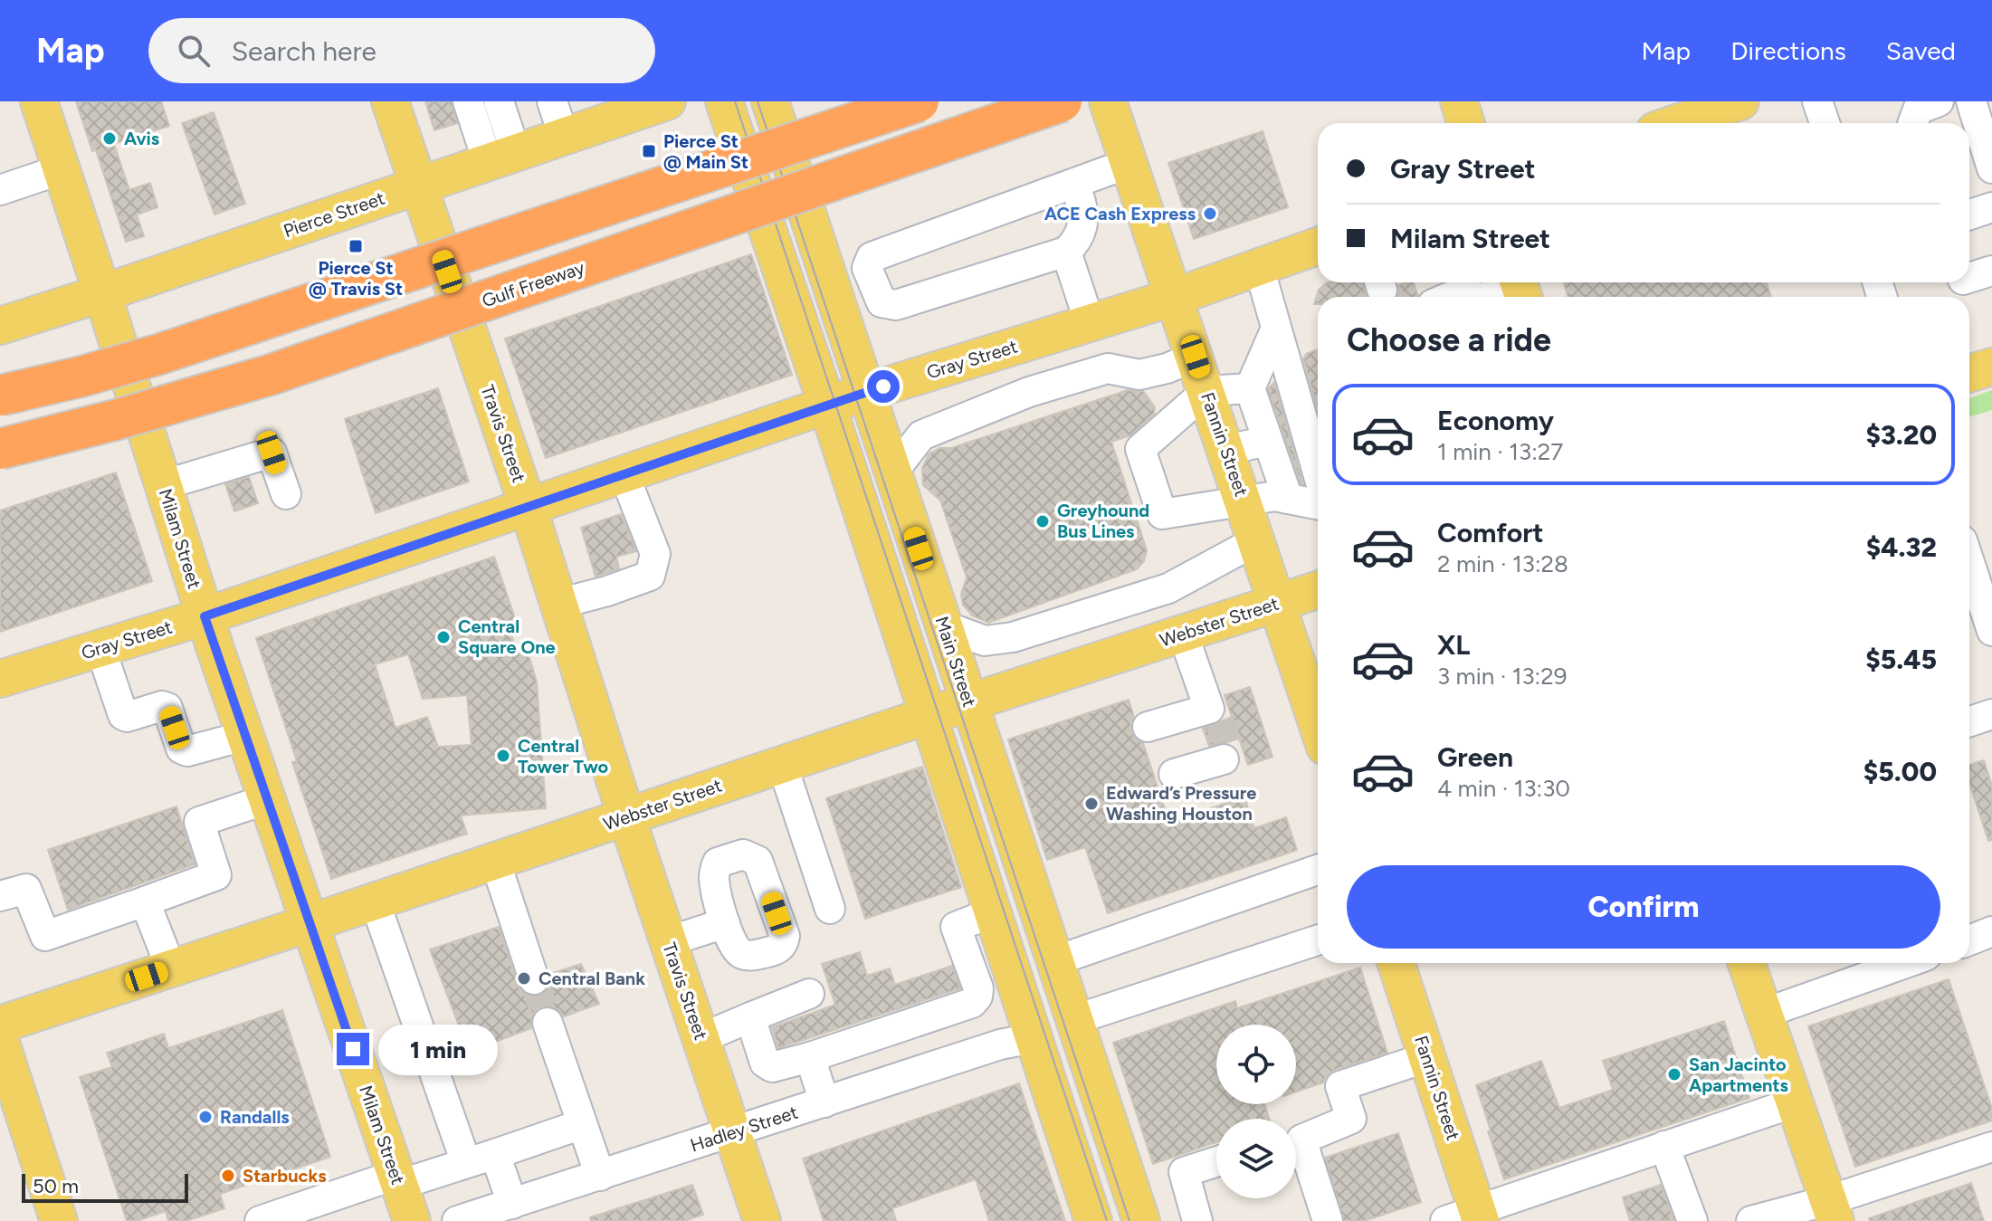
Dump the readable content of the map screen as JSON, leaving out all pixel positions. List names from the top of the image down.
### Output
{
  "streets": {
    "highway": ["Gulf Freeway"],
    "main road": [
      "Pierce Street",
      "Gray Street",
      "Travis Street",
      "Fannin Street",
      "Milam Street",
      "Webster Street",
      "Main Street"
    ],
    "street": ["Hadley Street"]
  },
  "crossings": [
    ["Pierce Street", "Travis Street"],
    ["Pierce Street", "Milam Street"],
    ["Gray Street", "Travis Street"],
    ["Gray Street", "Fannin Street"],
    ["Gray Street", "Milam Street"],
    ["Gray Street", "Main Street"],
    ["Travis Street", "Webster Street"],
    ["Travis Street", "Hadley Street"],
    ["Fannin Street", "Webster Street"],
    ["Milam Street", "Webster Street"],
    ["Webster Street", "Main Street"]
  ],
  "places": {
    "other": [
      "Avis",
      "ACE Cash Express",
      "Greyhound Bus Lines",
      "Central Square One",
      "Central Tower Two",
      "Edward’s Pressure Washing Houston",
      "Central Bank",
      "San Jacinto Apartments",
      "Randalls",
      "Starbucks"
    ],
    "transit": ["Pierce St @ Main St", "Pierce St @ Travis St"]
  },
  "scale_bar": "50 m",
  "page": {
    "header": "Map",
    "search": "Search here",
    "nav": ["Map", "Directions", "Saved"],
    "banner": ["Gray Street", "Milam Street"],
    "heading": "Choose a ride",
    "list": [
      {
        "name": "Economy",
        "note": "1 min · 13:27",
        "value": "$3.20"
      },
      {
        "name": "Comfort",
        "note": "2 min · 13:28",
        "value": "$4.32"
      },
      {
        "name": "XL",
        "note": "3 min · 13:29",
        "value": "$5.45"
      },
      {
        "name": "Green",
        "note": "4 min · 13:30",
        "value": "$5.00"
      }
    ],
    "buttons": "Confirm",
    "bubble": "1 min",
    "scale": "50 m"
  }
}
